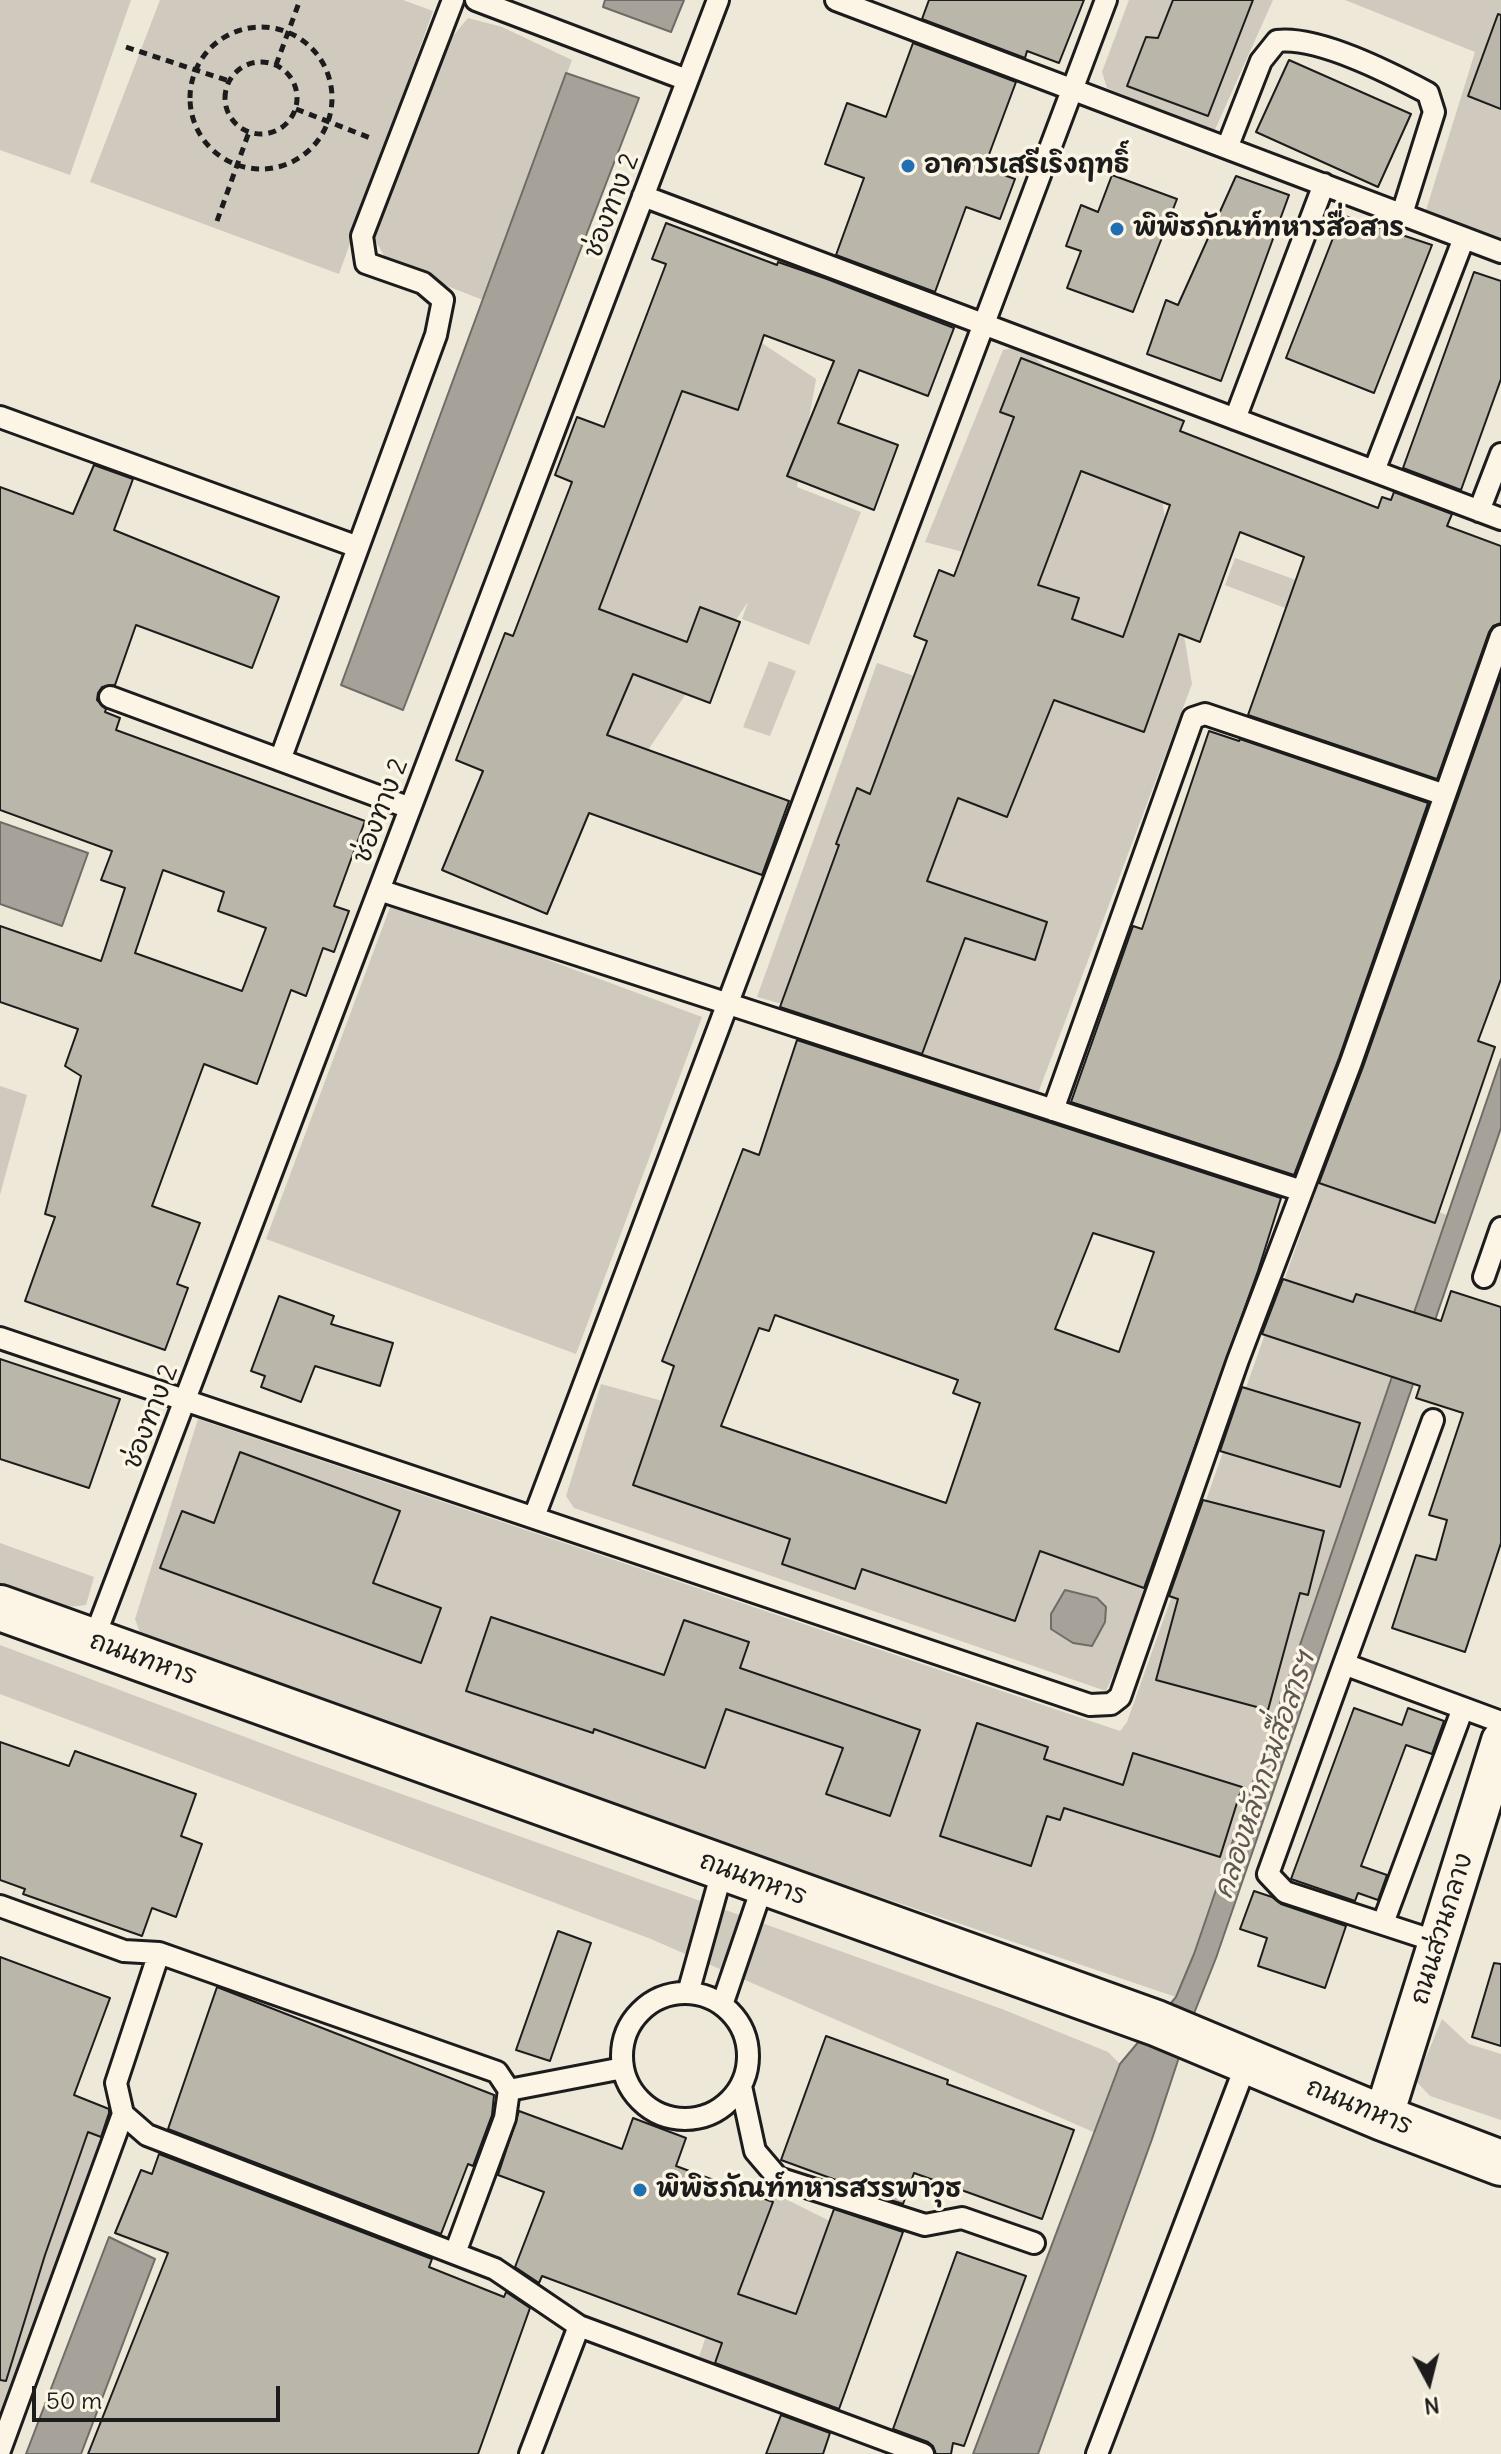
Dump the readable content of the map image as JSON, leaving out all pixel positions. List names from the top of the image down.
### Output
{
  "streets": {
    "main road": ["ถนนทหาร"],
    "street": ["ถนนส่วนกลาง"],
    "lane": ["ช่องทาง 2"]
  },
  "crossings": [
    ["ช่องทาง 2", "ถนนทหาร"],
    ["ถนนทหาร", "ถนนส่วนกลาง"]
  ],
  "water": ["คลองหลังกรมสื่อสารฯ"],
  "places": ["อาคารเสรีเริงฤทธิ์", "พิพิธภัณฑ์ทหารสื่อสาร", "พิพิธภัณฑ์ทหารสรรพาวุธ"],
  "scale_bar": "50 m",
  "north": "bottom"
}
